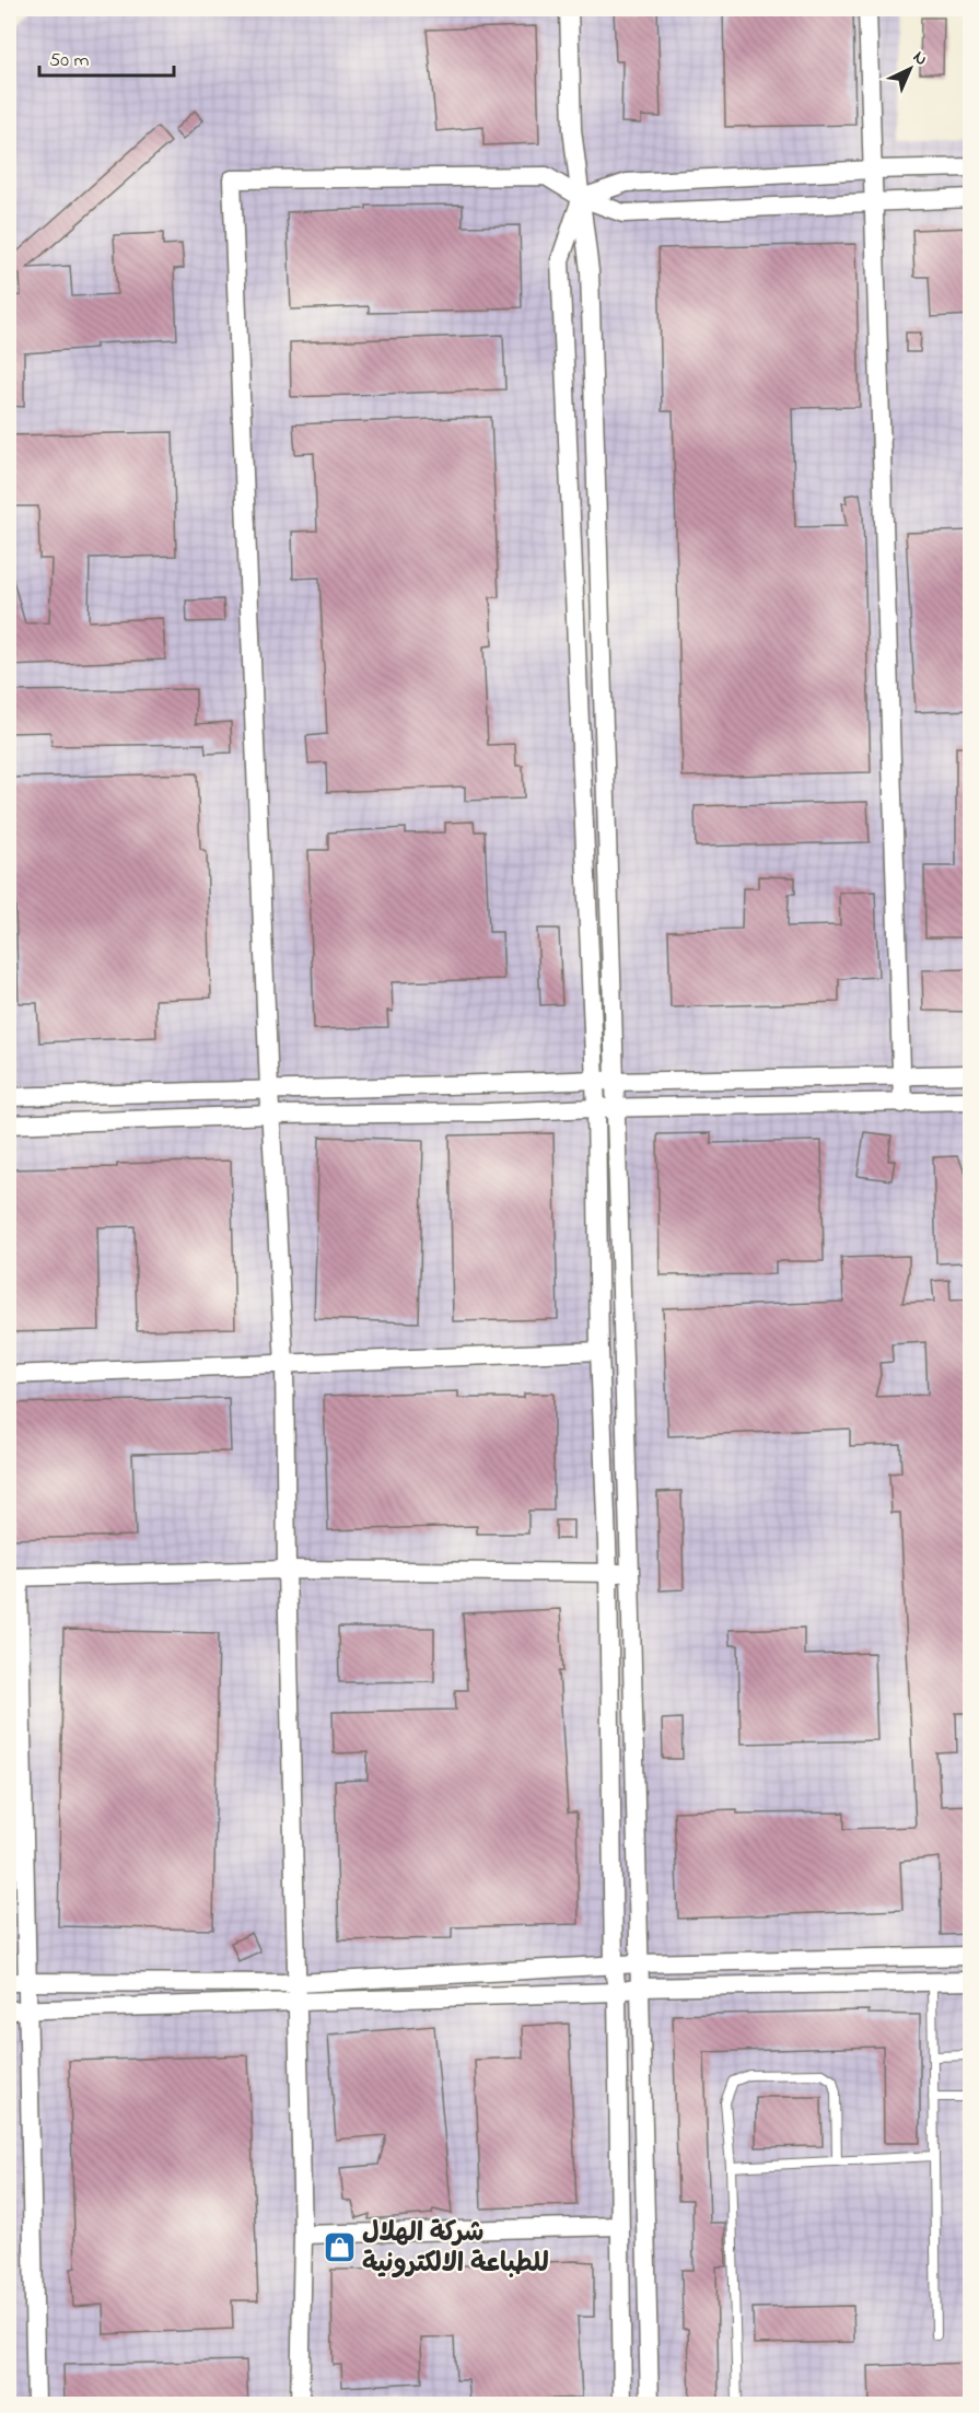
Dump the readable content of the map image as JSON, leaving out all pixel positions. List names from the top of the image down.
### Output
{
  "places": {
    "shop": ["شركة الهلال للطباعة الالكترونية"]
  },
  "scale_bar": "50 m",
  "north": "top right"
}
